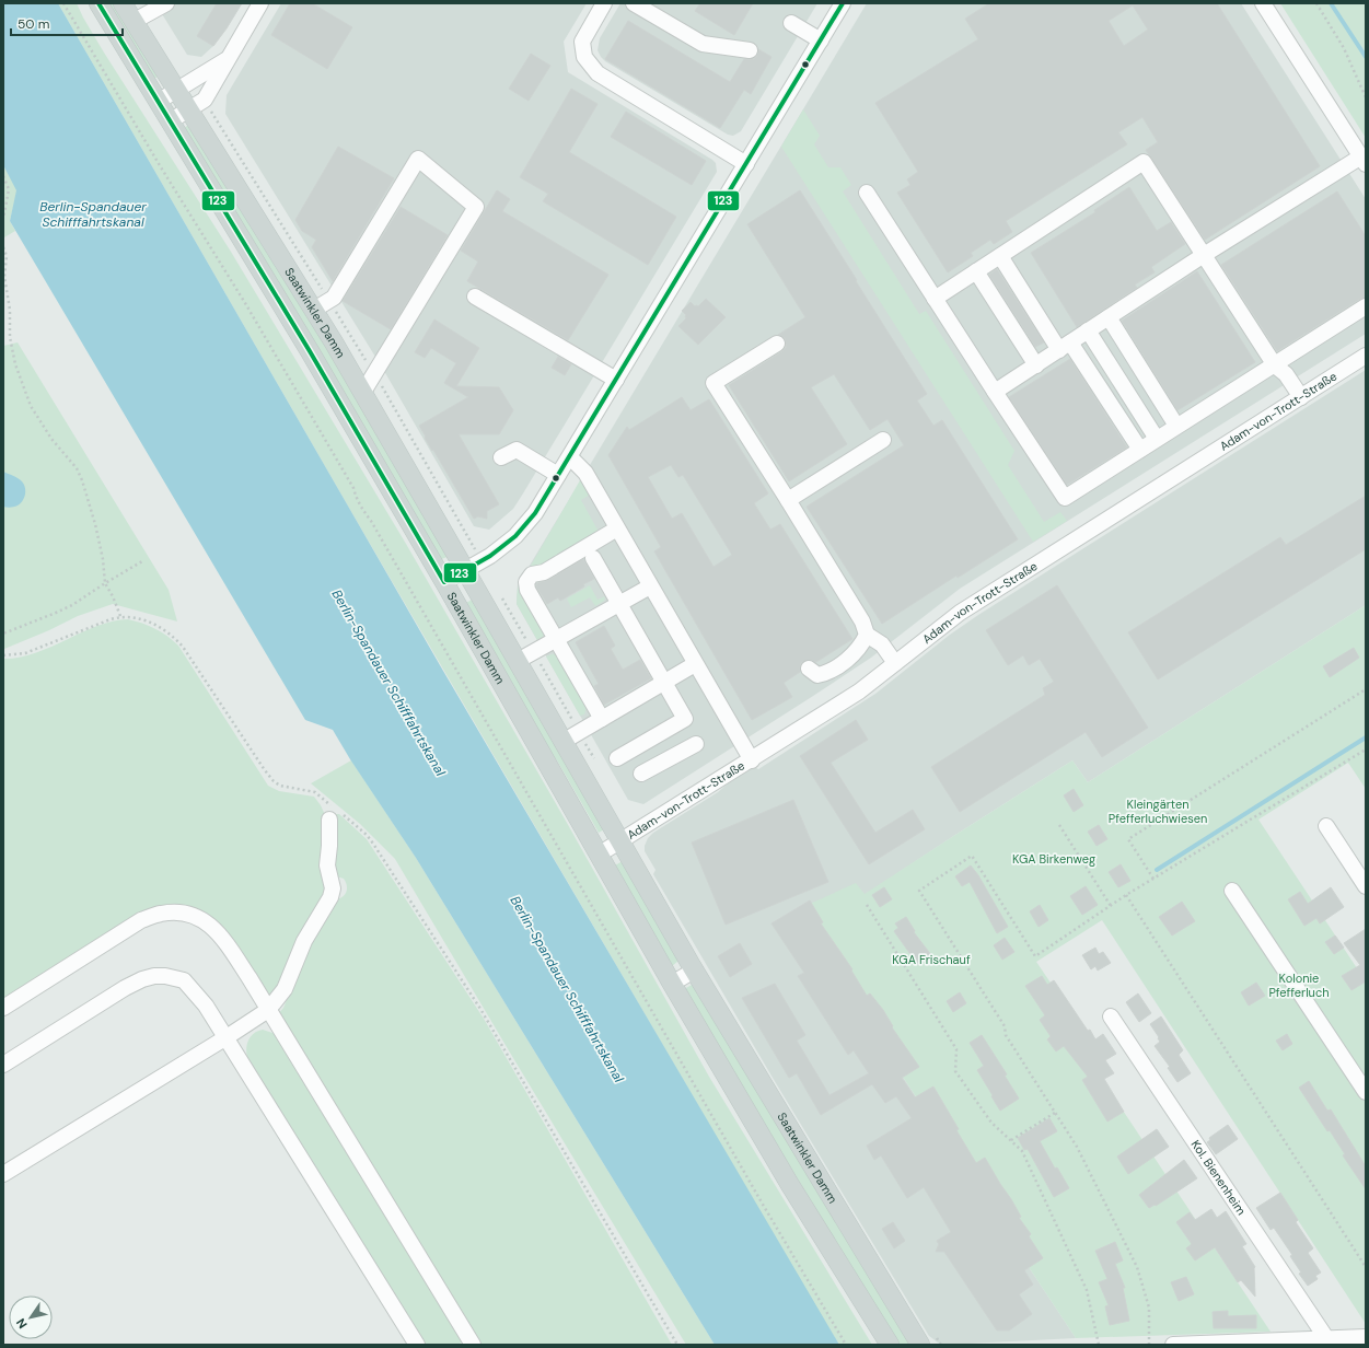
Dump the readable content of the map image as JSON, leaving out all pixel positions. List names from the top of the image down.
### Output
{
  "streets": {
    "main road": ["Saatwinkler Damm"],
    "street": ["Adam-von-Trott-Straße", "Kol. Bienenheim"]
  },
  "crossings": [
    ["Saatwinkler Damm", "Adam-von-Trott-Straße"]
  ],
  "water": ["Berlin-Spandauer Schifffahrtskanal"],
  "parks": [
    "Kleingärten Pfefferluchwiesen",
    "KGA Birkenweg",
    "KGA Frischauf",
    "Kolonie Pfefferluch"
  ],
  "lines": ["transit line 123"],
  "scale_bar": "50 m",
  "north": "bottom left"
}
